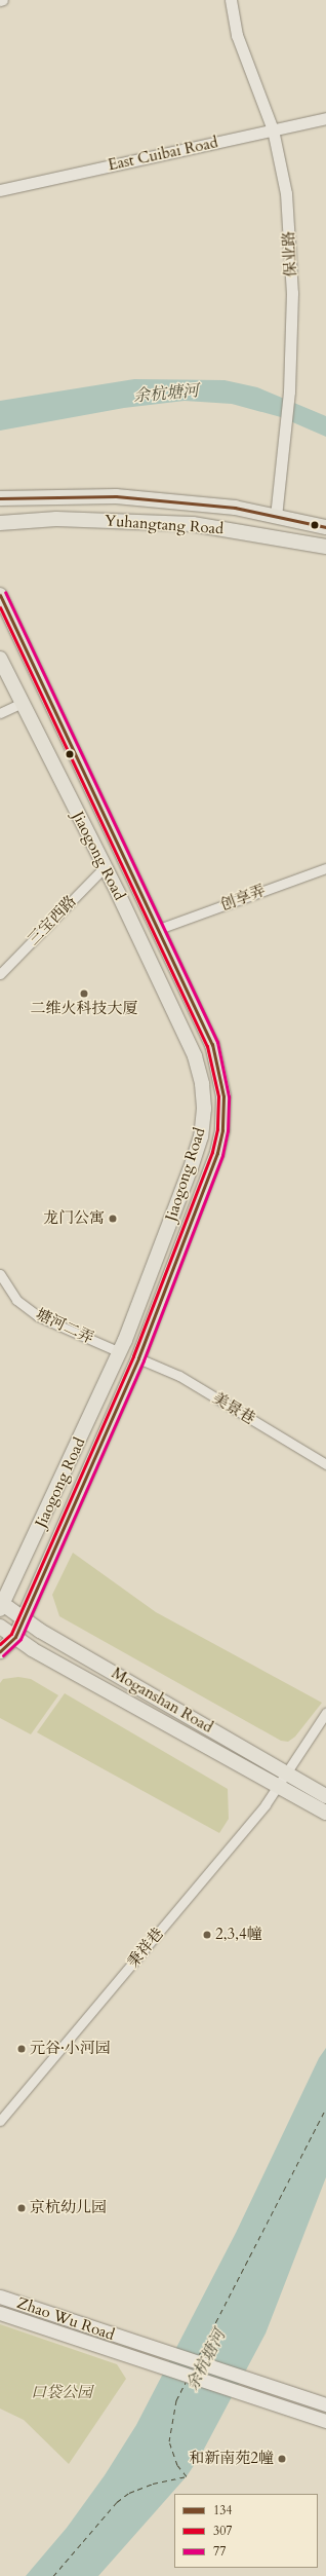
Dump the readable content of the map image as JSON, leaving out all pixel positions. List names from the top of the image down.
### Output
{
  "streets": {
    "main road": [
      "Yuhangtang Road",
      "Jiaogong Road",
      "Moganshan Road",
      "Zhao Wu Road"
    ],
    "street": [
      "East Cuibai Road",
      "保业路",
      "创享弄",
      "三宝西路",
      "塘河二弄",
      "美景巷",
      "秉祥巷"
    ]
  },
  "crossings": [
    ["East Cuibai Road", "保业路"],
    ["保业路", "Yuhangtang Road"],
    ["Jiaogong Road", "创享弄"],
    ["Jiaogong Road", "三宝西路"],
    ["Jiaogong Road", "塘河二弄"],
    ["Jiaogong Road", "美景巷"],
    ["Jiaogong Road", "Moganshan Road"],
    ["Moganshan Road", "秉祥巷"]
  ],
  "water": ["余杭塘河"],
  "parks": ["口袋公园"],
  "places": [
    "二维火科技大厦",
    "龙门公寓",
    "2,3,4幢",
    "元谷·小河园",
    "京杭幼儿园",
    "和新南苑2幢"
  ],
  "lines": ["transit line 134", "transit line 77", "transit line 307"],
  "legend": ["134", "307", "77"]
}
